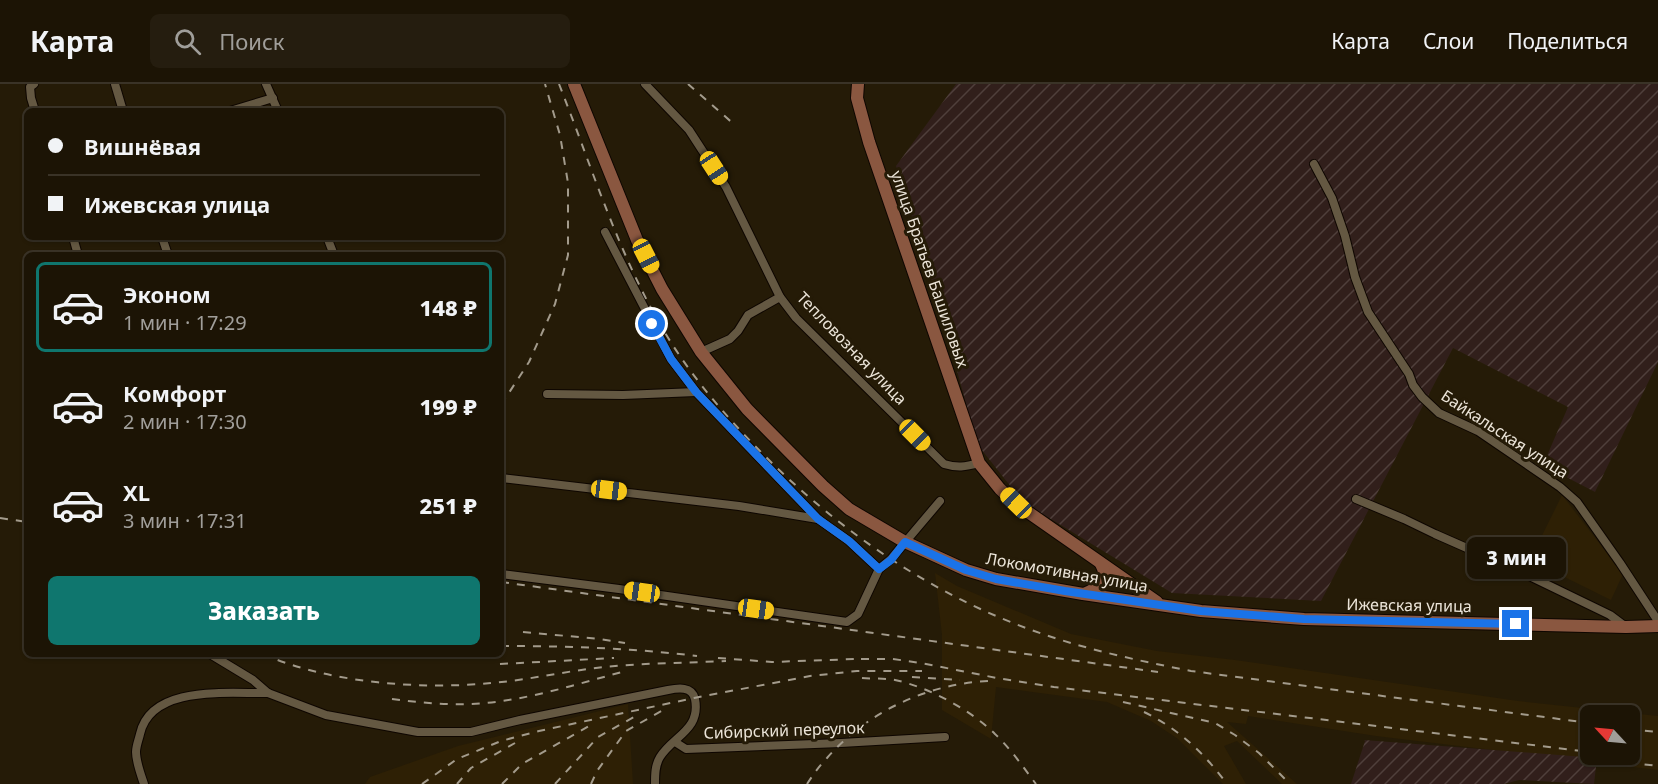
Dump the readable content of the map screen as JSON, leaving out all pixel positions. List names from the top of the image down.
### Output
{
  "streets": {
    "street": [
      "улица Братьев Башиловых",
      "Тепловозная улица",
      "Байкальская улица",
      "Локомотивная улица",
      "Ижевская улица",
      "Сибирский переулок"
    ]
  },
  "crossings": [
    ["улица Братьев Башиловых", "Тепловозная улица"],
    ["Локомотивная улица", "Ижевская улица"]
  ],
  "north": "top left",
  "page": {
    "header": "Карта",
    "search": "Поиск",
    "nav": ["Карта", "Слои", "Поделиться"],
    "banner": ["Вишнёвая", "Ижевская улица"],
    "list": [
      {
        "name": "Эконом",
        "note": "1 мин · 17:29",
        "value": "148 ₽"
      },
      {
        "name": "Комфорт",
        "note": "2 мин · 17:30",
        "value": "199 ₽"
      },
      {
        "name": "XL",
        "note": "3 мин · 17:31",
        "value": "251 ₽"
      }
    ],
    "bubble": "3 мин",
    "buttons": "Заказать"
  }
}
